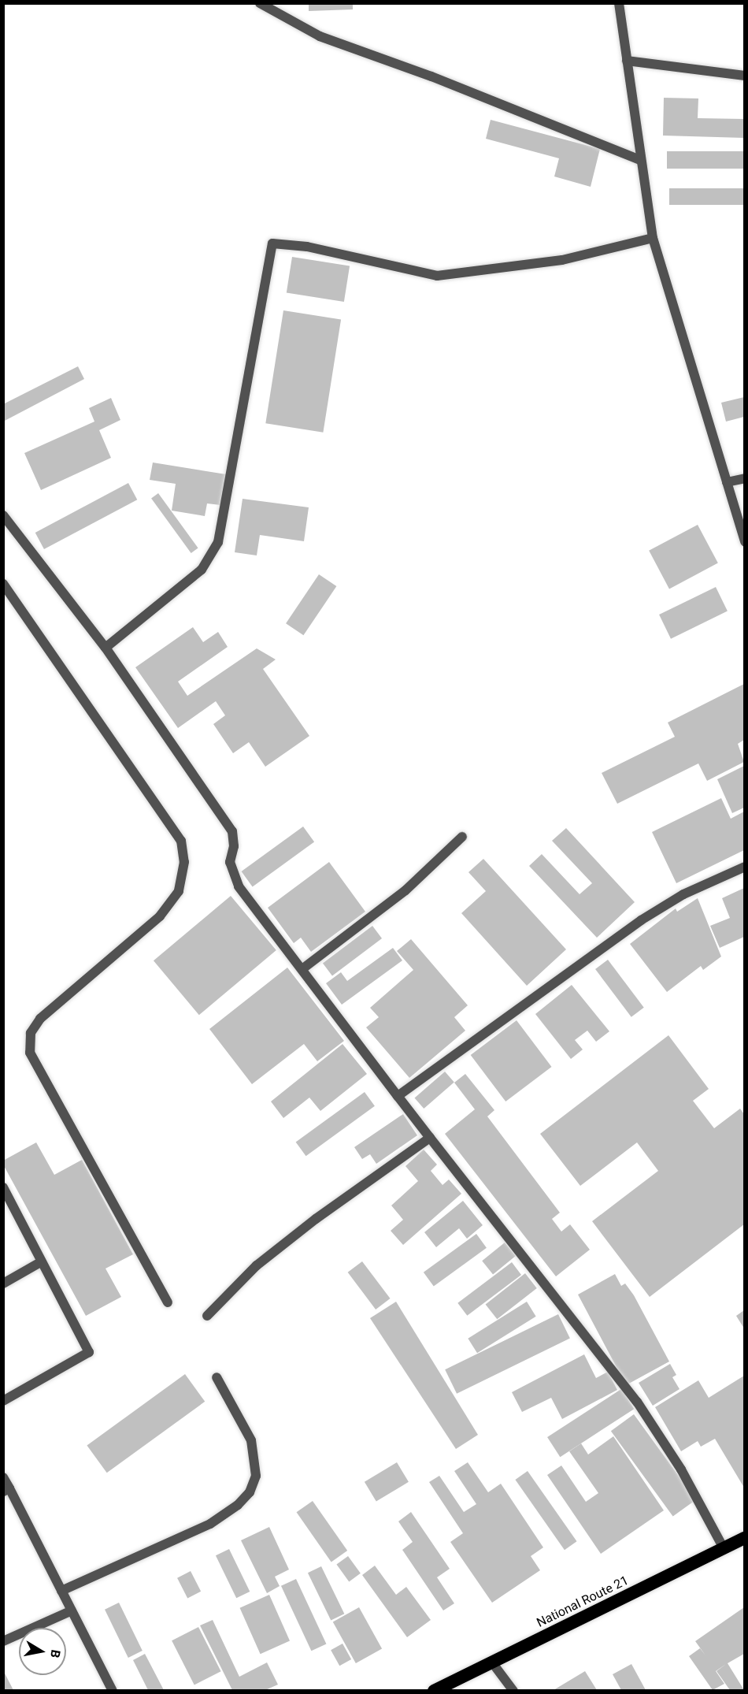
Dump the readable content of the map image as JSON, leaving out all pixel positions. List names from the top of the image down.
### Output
{
  "streets": {
    "highway": ["National Route 21"]
  },
  "north": "right"
}
